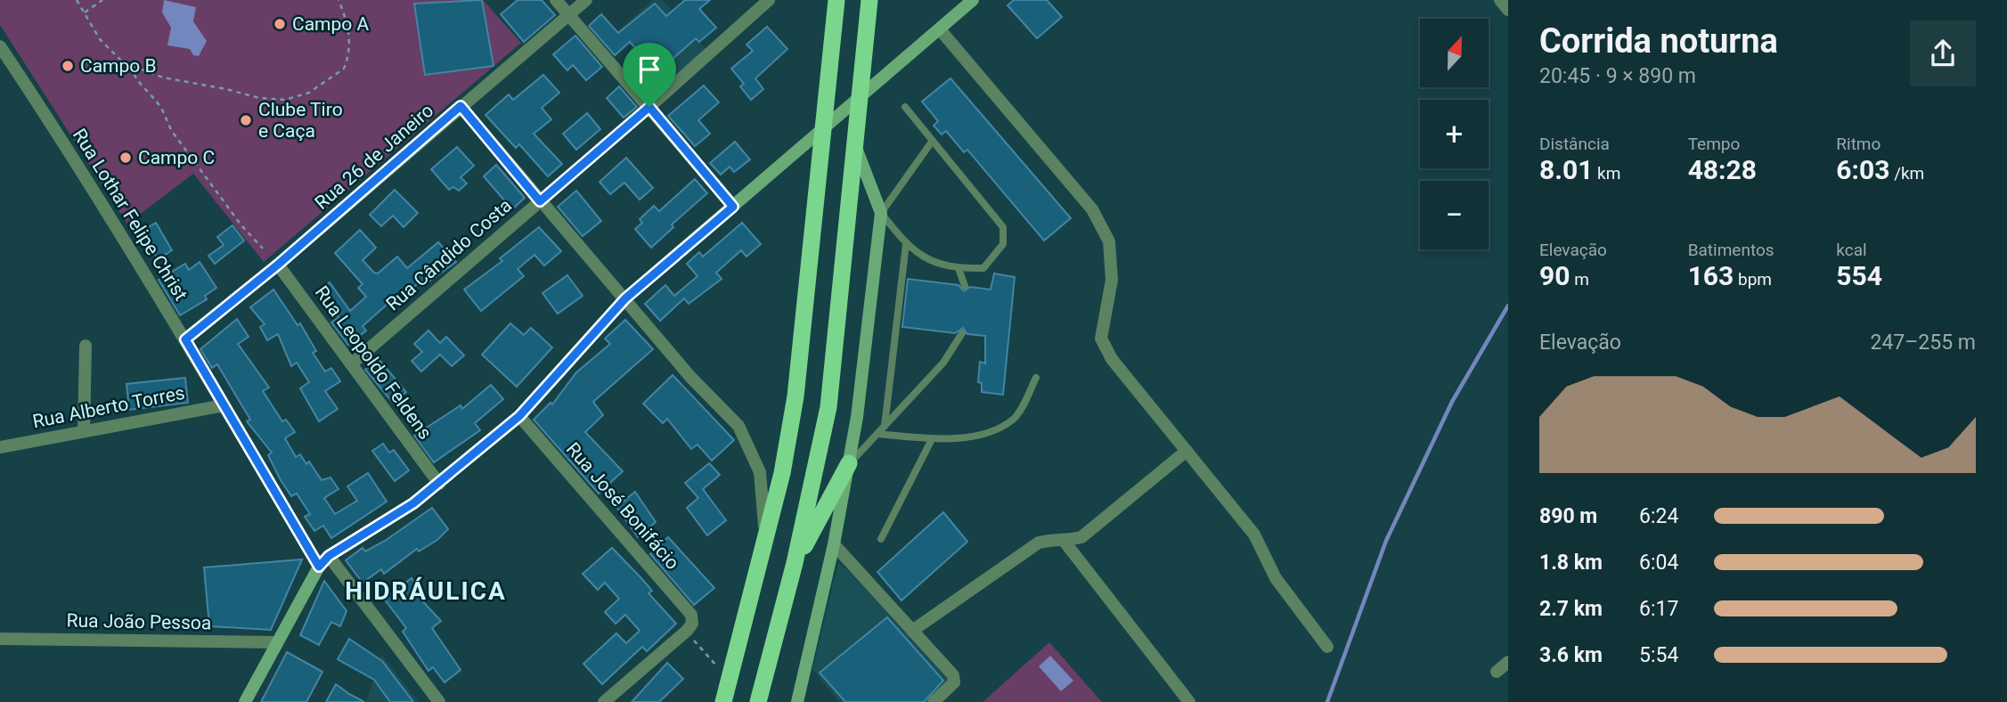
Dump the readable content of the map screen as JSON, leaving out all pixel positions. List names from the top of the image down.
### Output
{
  "streets": {
    "street": [
      "Rua 26 de Janeiro",
      "Rua Lothar Felipe Christ",
      "Rua Cândido Costa",
      "Rua Leopoldo Feldens",
      "Rua Alberto Torres",
      "Rua José Bonifácio",
      "Rua João Pessoa"
    ]
  },
  "crossings": [
    ["Rua 26 de Janeiro", "Rua Lothar Felipe Christ"],
    ["Rua 26 de Janeiro", "Rua Leopoldo Feldens"],
    ["Rua Lothar Felipe Christ", "Rua Alberto Torres"],
    ["Rua Cândido Costa", "Rua Leopoldo Feldens"]
  ],
  "districts": ["HIDRÁULICA"],
  "places": [
    "Campo A",
    "Campo B",
    "Clube Tiro e Caça",
    "Campo C"
  ],
  "north": "top",
  "page": {
    "heading": ["Corrida noturna", "20:45 · 9 × 890 m"],
    "map_buttons": ["+", "−"],
    "stats": [
      ["Distância", "8.01 km"],
      ["Tempo", "48:28"],
      ["Ritmo", "6:03 /km"],
      ["Elevação", "90 m"],
      ["Batimentos", "163 bpm"],
      ["kcal", "554"]
    ],
    "chart": ["Elevação", "247–255 m"],
    "list": [
      {
        "name": "890 m",
        "note": "6:24"
      },
      {
        "name": "1.8 km",
        "note": "6:04"
      },
      {
        "name": "2.7 km",
        "note": "6:17"
      },
      {
        "name": "3.6 km",
        "note": "5:54"
      }
    ]
  }
}
